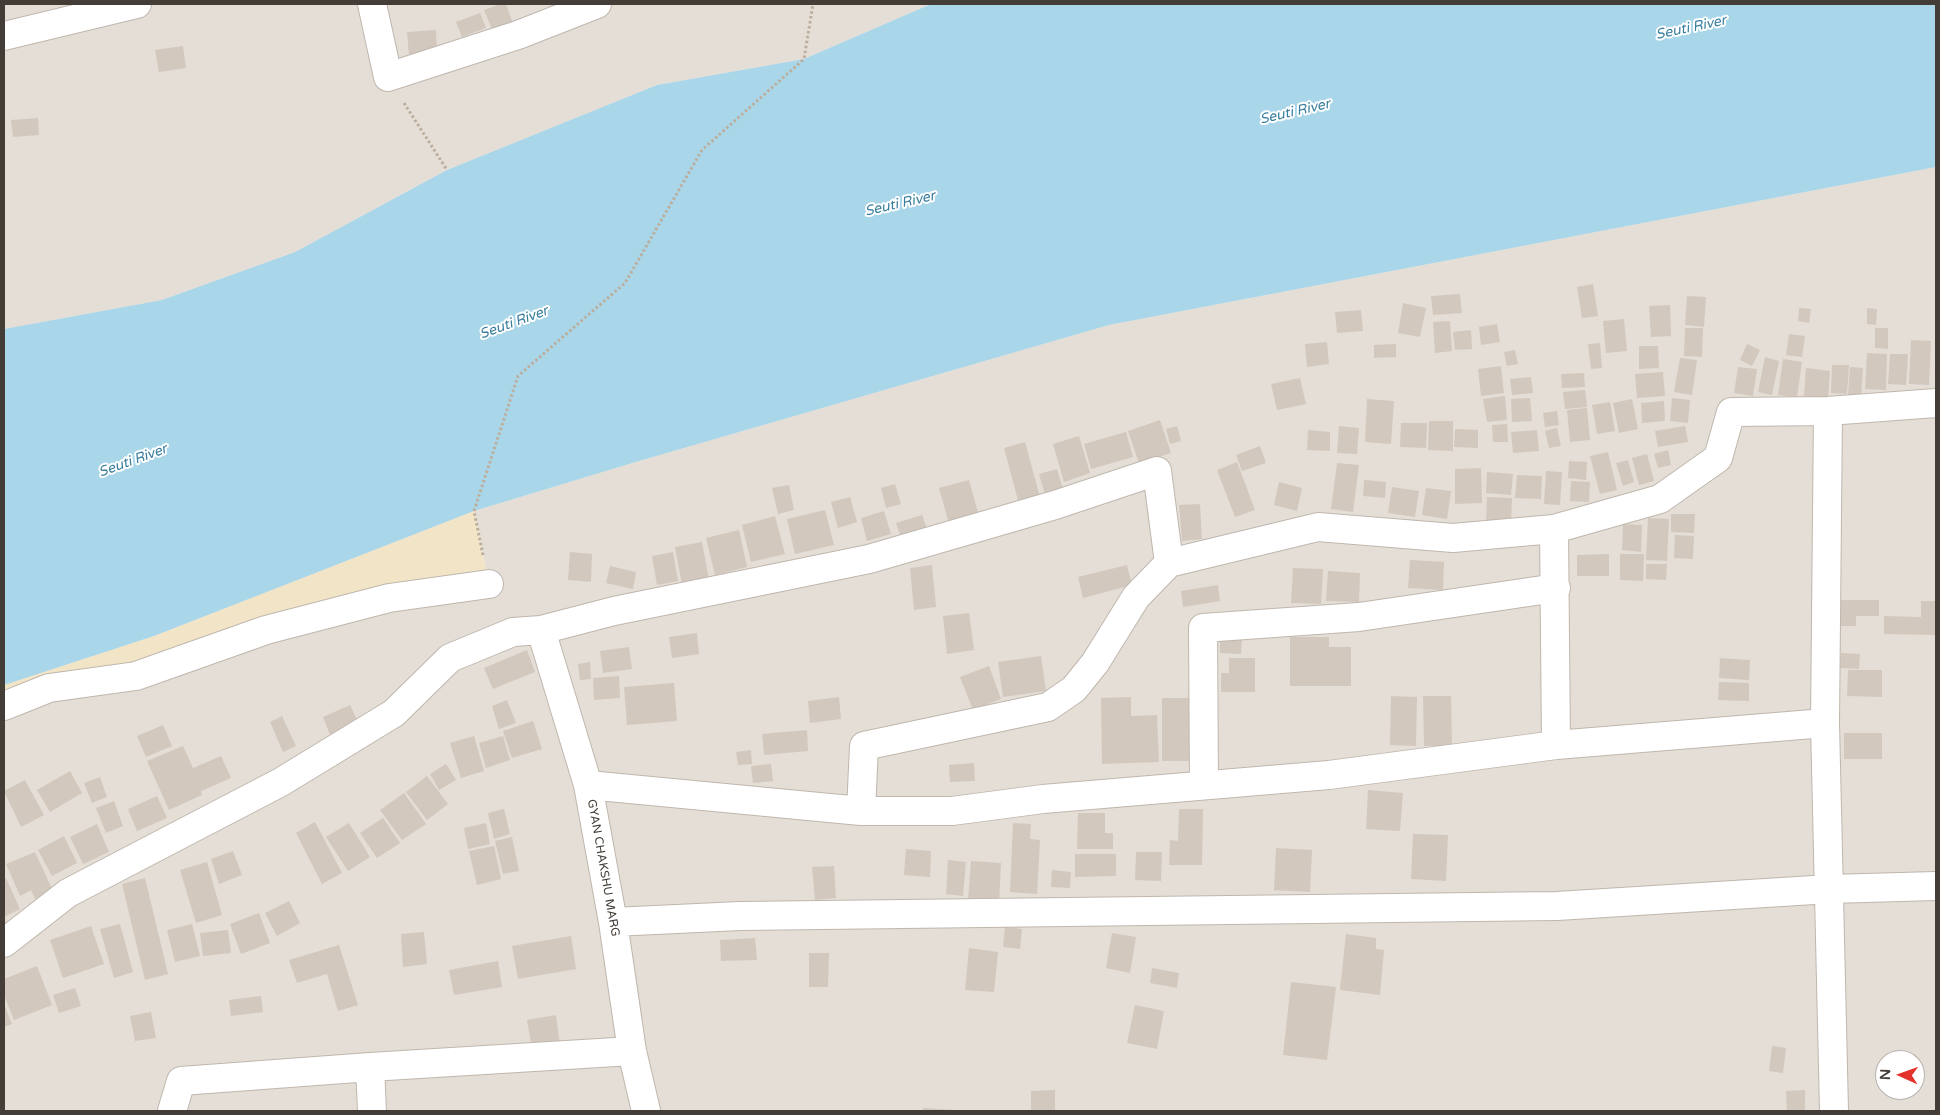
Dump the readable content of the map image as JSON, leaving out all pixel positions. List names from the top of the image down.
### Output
{
  "streets": {
    "street": ["GYAN CHAKSHU MARG"]
  },
  "water": ["Seuti River"],
  "north": "left"
}
